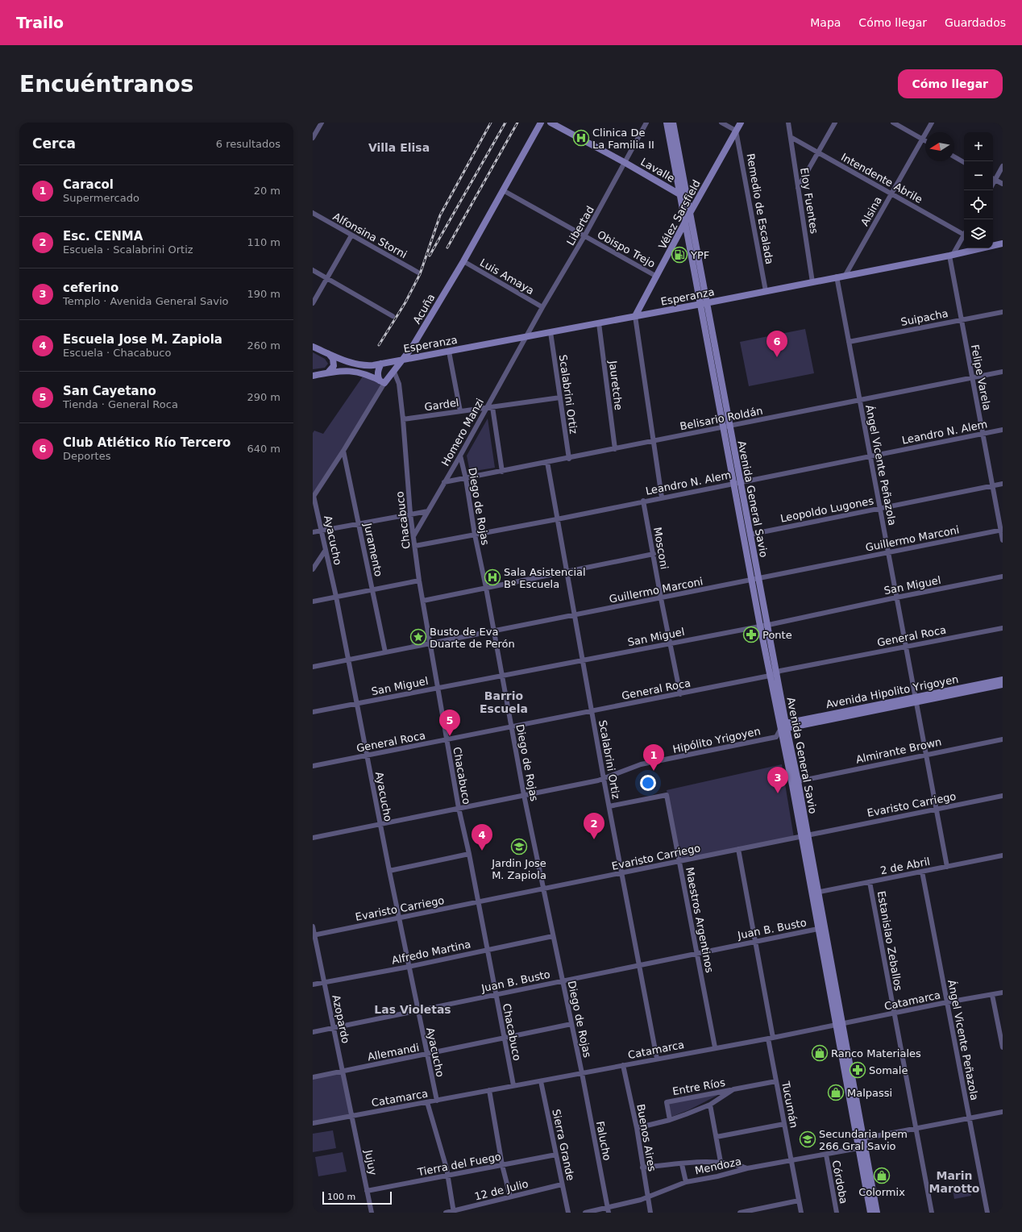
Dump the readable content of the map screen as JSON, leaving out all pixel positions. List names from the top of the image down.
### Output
{
  "streets": {
    "main road": [
      "Lavalle",
      "Vélez Sarsfield",
      "Esperanza",
      "Acuña",
      "Avenida General Savio",
      "Avenida Hipolito Yrigoyen"
    ],
    "street": [
      "Intendente Abrile",
      "Eloy Fuentes",
      "Remedio de Escalada",
      "Alsina",
      "Libertad",
      "Alfonsina Storni",
      "Obispo Trejo",
      "Luis Amaya",
      "Suipacha",
      "Felipe Varela",
      "Jauretche",
      "Scalabrini Ortiz",
      "Gardel",
      "Belisario Roldán",
      "Homero Manzi",
      "Leandro N. Alem",
      "Ángel Vicente Peñazola",
      "Diego de Rojas",
      "Leopoldo Lugones",
      "Chacabuco",
      "Guillermo Marconi",
      "Ayacucho",
      "Mosconi",
      "Juramento",
      "San Miguel",
      "General Roca",
      "Hipólito Yrigoyen",
      "Almirante Brown",
      "Evaristo Carriego",
      "2 de Abril",
      "Maestros Argentinos",
      "Juan B. Busto",
      "Estanislao Zeballos",
      "Alfredo Martina",
      "Catamarca",
      "Azopardo",
      "Allemandi",
      "Entre Ríos",
      "Tucumán",
      "Buenos Aires",
      "Falucho",
      "Sierra Grande",
      "Jujuy",
      "Tierra del Fuego",
      "Mendoza",
      "Córdoba",
      "12 de Julio"
    ]
  },
  "crossings": [
    ["Lavalle", "Libertad"],
    ["Intendente Abrile", "Eloy Fuentes"],
    ["Intendente Abrile", "Alsina"],
    ["Eloy Fuentes", "Esperanza"],
    ["Remedio de Escalada", "Vélez Sarsfield"],
    ["Remedio de Escalada", "Esperanza"],
    ["Alsina", "Esperanza"],
    ["Vélez Sarsfield", "Obispo Trejo"],
    ["Vélez Sarsfield", "Esperanza"],
    ["Libertad", "Obispo Trejo"],
    ["Libertad", "Luis Amaya"],
    ["Libertad", "Esperanza"],
    ["Libertad", "Homero Manzi"],
    ["Obispo Trejo", "Acuña"],
    ["Luis Amaya", "Acuña"],
    ["Esperanza", "Acuña"],
    ["Esperanza", "Felipe Varela"],
    ["Esperanza", "Jauretche"],
    ["Esperanza", "Scalabrini Ortiz"],
    ["Esperanza", "Homero Manzi"],
    ["Esperanza", "Ángel Vicente Peñazola"],
    ["Esperanza", "Avenida General Savio"],
    ["Acuña", "Chacabuco"],
    ["Acuña", "Ayacucho"],
    ["Acuña", "Juramento"],
    ["Suipacha", "Felipe Varela"],
    ["Suipacha", "Ángel Vicente Peñazola"],
    ["Felipe Varela", "Belisario Roldán"],
    ["Felipe Varela", "Leandro N. Alem"],
    ["Felipe Varela", "Leopoldo Lugones"],
    ["Felipe Varela", "Guillermo Marconi"],
    ["Jauretche", "Belisario Roldán"],
    ["Scalabrini Ortiz", "Gardel"],
    ["Scalabrini Ortiz", "Belisario Roldán"],
    ["Scalabrini Ortiz", "Leandro N. Alem"],
    ["Scalabrini Ortiz", "Guillermo Marconi"],
    ["Scalabrini Ortiz", "San Miguel"],
    ["Scalabrini Ortiz", "General Roca"],
    ["Scalabrini Ortiz", "Hipólito Yrigoyen"],
    ["Scalabrini Ortiz", "Evaristo Carriego"],
    ["Scalabrini Ortiz", "Maestros Argentinos"],
    ["Scalabrini Ortiz", "Juan B. Busto"],
    ["Scalabrini Ortiz", "Catamarca"],
    ["Gardel", "Homero Manzi"],
    ["Gardel", "Chacabuco"],
    ["Belisario Roldán", "Homero Manzi"],
    ["Belisario Roldán", "Ángel Vicente Peñazola"],
    ["Belisario Roldán", "Avenida General Savio"],
    ["Belisario Roldán", "Diego de Rojas"],
    ["Homero Manzi", "Diego de Rojas"],
    ["Homero Manzi", "Chacabuco"],
    ["Leandro N. Alem", "Ángel Vicente Peñazola"],
    ["Leandro N. Alem", "Avenida General Savio"],
    ["Leandro N. Alem", "Diego de Rojas"],
    ["Leandro N. Alem", "Chacabuco"],
    ["Leandro N. Alem", "Mosconi"],
    ["Ángel Vicente Peñazola", "Leopoldo Lugones"],
    ["Ángel Vicente Peñazola", "Guillermo Marconi"],
    ["Ángel Vicente Peñazola", "San Miguel"],
    ["Ángel Vicente Peñazola", "General Roca"],
    ["Ángel Vicente Peñazola", "Avenida Hipolito Yrigoyen"],
    ["Ángel Vicente Peñazola", "Almirante Brown"],
    ["Ángel Vicente Peñazola", "Evaristo Carriego"],
    ["Ángel Vicente Peñazola", "2 de Abril"],
    ["Ángel Vicente Peñazola", "Catamarca"],
    ["Avenida General Savio", "Leopoldo Lugones"],
    ["Avenida General Savio", "Guillermo Marconi"],
    ["Avenida General Savio", "San Miguel"],
    ["Avenida General Savio", "General Roca"],
    ["Avenida General Savio", "Avenida Hipolito Yrigoyen"],
    ["Avenida General Savio", "Hipólito Yrigoyen"],
    ["Avenida General Savio", "Almirante Brown"],
    ["Avenida General Savio", "Evaristo Carriego"],
    ["Avenida General Savio", "2 de Abril"],
    ["Avenida General Savio", "Juan B. Busto"],
    ["Avenida General Savio", "Catamarca"],
    ["Avenida General Savio", "Mendoza"],
    ["Diego de Rojas", "Guillermo Marconi"],
    ["Diego de Rojas", "San Miguel"],
    ["Diego de Rojas", "General Roca"],
    ["Diego de Rojas", "Hipólito Yrigoyen"],
    ["Diego de Rojas", "Evaristo Carriego"],
    ["Diego de Rojas", "Juan B. Busto"],
    ["Diego de Rojas", "Alfredo Martina"],
    ["Diego de Rojas", "Catamarca"],
    ["Diego de Rojas", "Allemandi"],
    ["Diego de Rojas", "Falucho"],
    ["Chacabuco", "Guillermo Marconi"],
    ["Chacabuco", "San Miguel"],
    ["Chacabuco", "General Roca"],
    ["Chacabuco", "Hipólito Yrigoyen"],
    ["Chacabuco", "Evaristo Carriego"],
    ["Chacabuco", "Juan B. Busto"],
    ["Chacabuco", "Alfredo Martina"],
    ["Chacabuco", "Catamarca"],
    ["Chacabuco", "Allemandi"],
    ["Guillermo Marconi", "Ayacucho"],
    ["Guillermo Marconi", "Mosconi"],
    ["Guillermo Marconi", "Juramento"],
    ["Ayacucho", "San Miguel"],
    ["Ayacucho", "General Roca"],
    ["Ayacucho", "Hipólito Yrigoyen"],
    ["Ayacucho", "Evaristo Carriego"],
    ["Ayacucho", "Juan B. Busto"],
    ["Ayacucho", "Alfredo Martina"],
    ["Ayacucho", "Catamarca"],
    ["Ayacucho", "Allemandi"],
    ["Mosconi", "San Miguel"],
    ["Mosconi", "General Roca"],
    ["Avenida Hipolito Yrigoyen", "Hipólito Yrigoyen"],
    ["Evaristo Carriego", "Maestros Argentinos"],
    ["Evaristo Carriego", "Azopardo"],
    ["Evaristo Carriego", "Tucumán"],
    ["2 de Abril", "Estanislao Zeballos"],
    ["Maestros Argentinos", "Juan B. Busto"],
    ["Maestros Argentinos", "Catamarca"],
    ["Juan B. Busto", "Azopardo"],
    ["Juan B. Busto", "Tucumán"],
    ["Estanislao Zeballos", "Catamarca"],
    ["Alfredo Martina", "Azopardo"],
    ["Catamarca", "Azopardo"],
    ["Catamarca", "Tucumán"],
    ["Catamarca", "Buenos Aires"],
    ["Catamarca", "Falucho"],
    ["Catamarca", "Sierra Grande"],
    ["Catamarca", "Jujuy"],
    ["Azopardo", "Allemandi"],
    ["Azopardo", "Jujuy"],
    ["Entre Ríos", "Tucumán"],
    ["Entre Ríos", "Buenos Aires"],
    ["Tucumán", "Mendoza"],
    ["Buenos Aires", "Mendoza"],
    ["Falucho", "Mendoza"],
    ["Sierra Grande", "Tierra del Fuego"],
    ["Sierra Grande", "12 de Julio"],
    ["Jujuy", "Tierra del Fuego"],
    ["Mendoza", "Córdoba"]
  ],
  "districts": [
    "Villa Elisa",
    "Barrio Escuela",
    "Las Violetas",
    "Marin Marotto"
  ],
  "places": {
    "hospital": ["Clinica De La Familia II", "Sala Asistencial Bº Escuela"],
    "fuel station": ["YPF"],
    "pharmacy": ["Ponte", "Somale"],
    "place": ["Busto de Eva Duarte de Perón"],
    "school or university": ["Jardin Jose M. Zapiola", "Secundaria Ipem 266 Gral Savio"],
    "shop": ["Ranco Materiales", "Malpassi", "Colormix"]
  },
  "scale_bar": "100 m",
  "north": "left",
  "page": {
    "header": "Trailo",
    "nav": ["Mapa", "Cómo llegar", "Guardados"],
    "buttons": "Cómo llegar",
    "title": "Encuéntranos",
    "heading": ["Cerca", "6 resultados"],
    "map_buttons": ["+", "−"],
    "list": [
      {
        "mark": "1",
        "name": "Caracol",
        "note": "Supermercado",
        "value": "20 m"
      },
      {
        "mark": "2",
        "name": "Esc. CENMA",
        "note": "Escuela · Scalabrini Ortiz",
        "value": "110 m"
      },
      {
        "mark": "3",
        "name": "ceferino",
        "note": "Templo · Avenida General Savio",
        "value": "190 m"
      },
      {
        "mark": "4",
        "name": "Escuela Jose M. Zapiola",
        "note": "Escuela · Chacabuco",
        "value": "260 m"
      },
      {
        "mark": "5",
        "name": "San Cayetano",
        "note": "Tienda · General Roca",
        "value": "290 m"
      },
      {
        "mark": "6",
        "name": "Club Atlético Río Tercero",
        "note": "Deportes",
        "value": "640 m"
      }
    ],
    "pins": [
      "6",
      "5",
      "1",
      "3",
      "2",
      "4"
    ],
    "scale": "100 m"
  }
}
